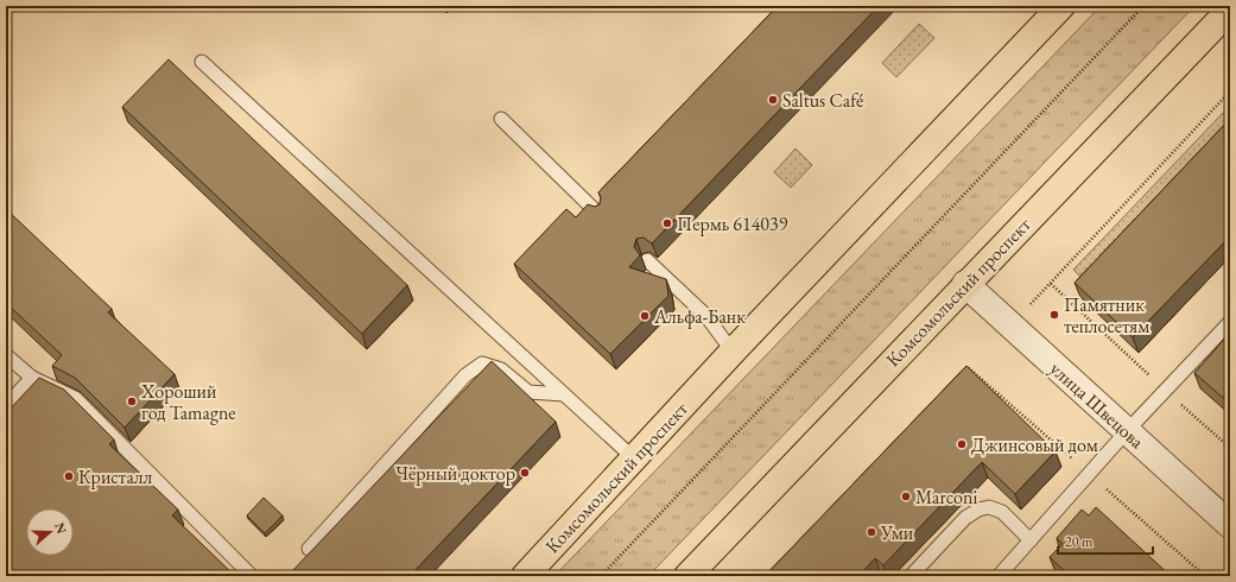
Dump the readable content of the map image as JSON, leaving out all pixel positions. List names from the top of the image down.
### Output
{
  "streets": {
    "main road": ["Комсомольский проспект"],
    "street": ["улица Швецова"]
  },
  "crossings": [
    ["Комсомольский проспект", "улица Швецова"]
  ],
  "places": [
    "Saltus Café",
    "Пермь 614039",
    "Памятник теплосетям",
    "Альфа-Банк",
    "Хороший год Tamagne",
    "Джинсовый дом",
    "Чёрный доктор",
    "Кристалл",
    "Marconi",
    "Уми"
  ],
  "scale_bar": "20 m",
  "north": "right"
}
